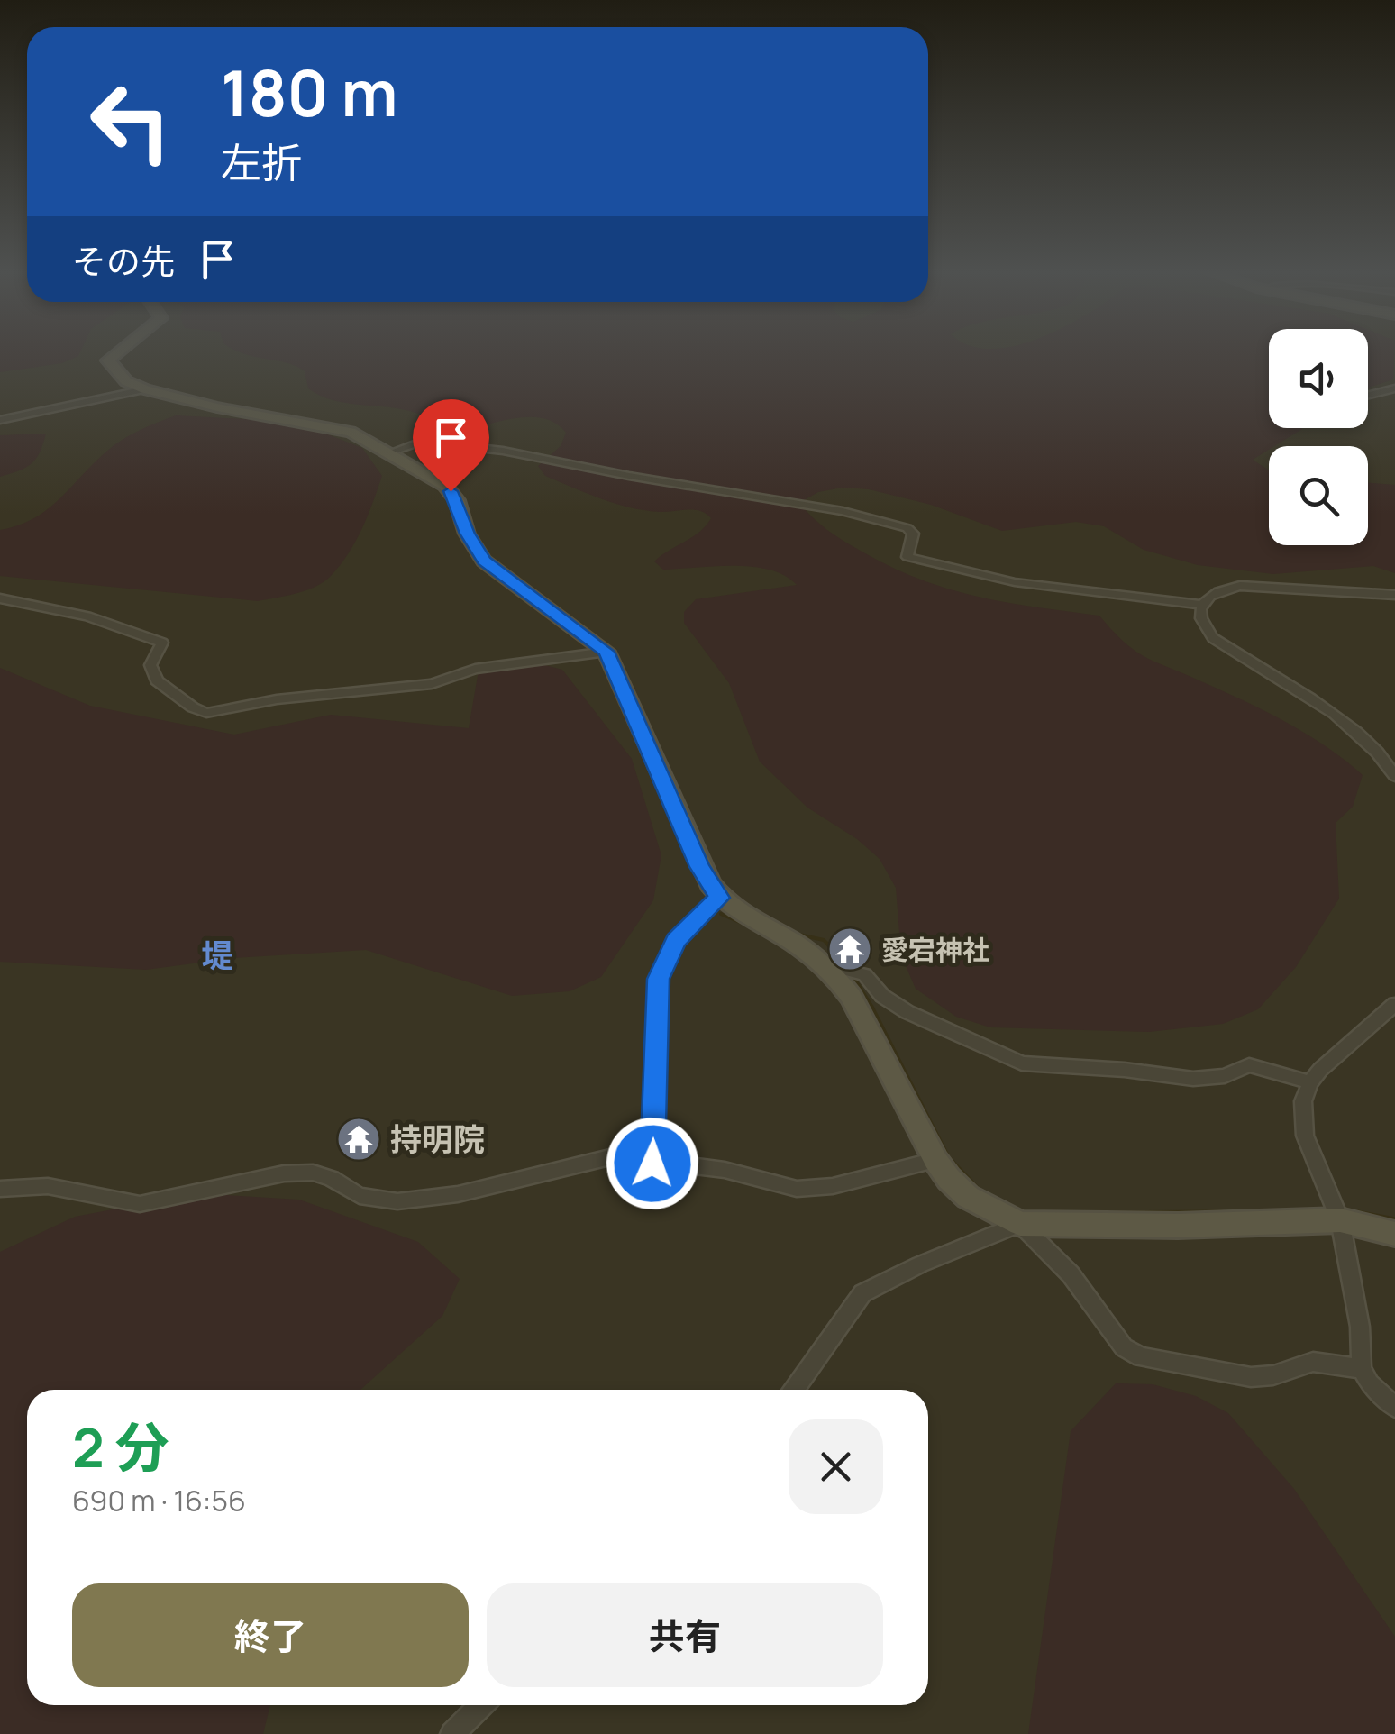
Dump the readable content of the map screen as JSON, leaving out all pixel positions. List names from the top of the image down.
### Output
{
  "districts": ["堤"],
  "places": {
    "temple": ["愛宕神社", "持明院"]
  },
  "page": {
    "turn": ["180 m", "左折"],
    "then": "その先",
    "heading": ["2 分", "690 m · 16:56"],
    "buttons": ["終了", "共有"]
  }
}
